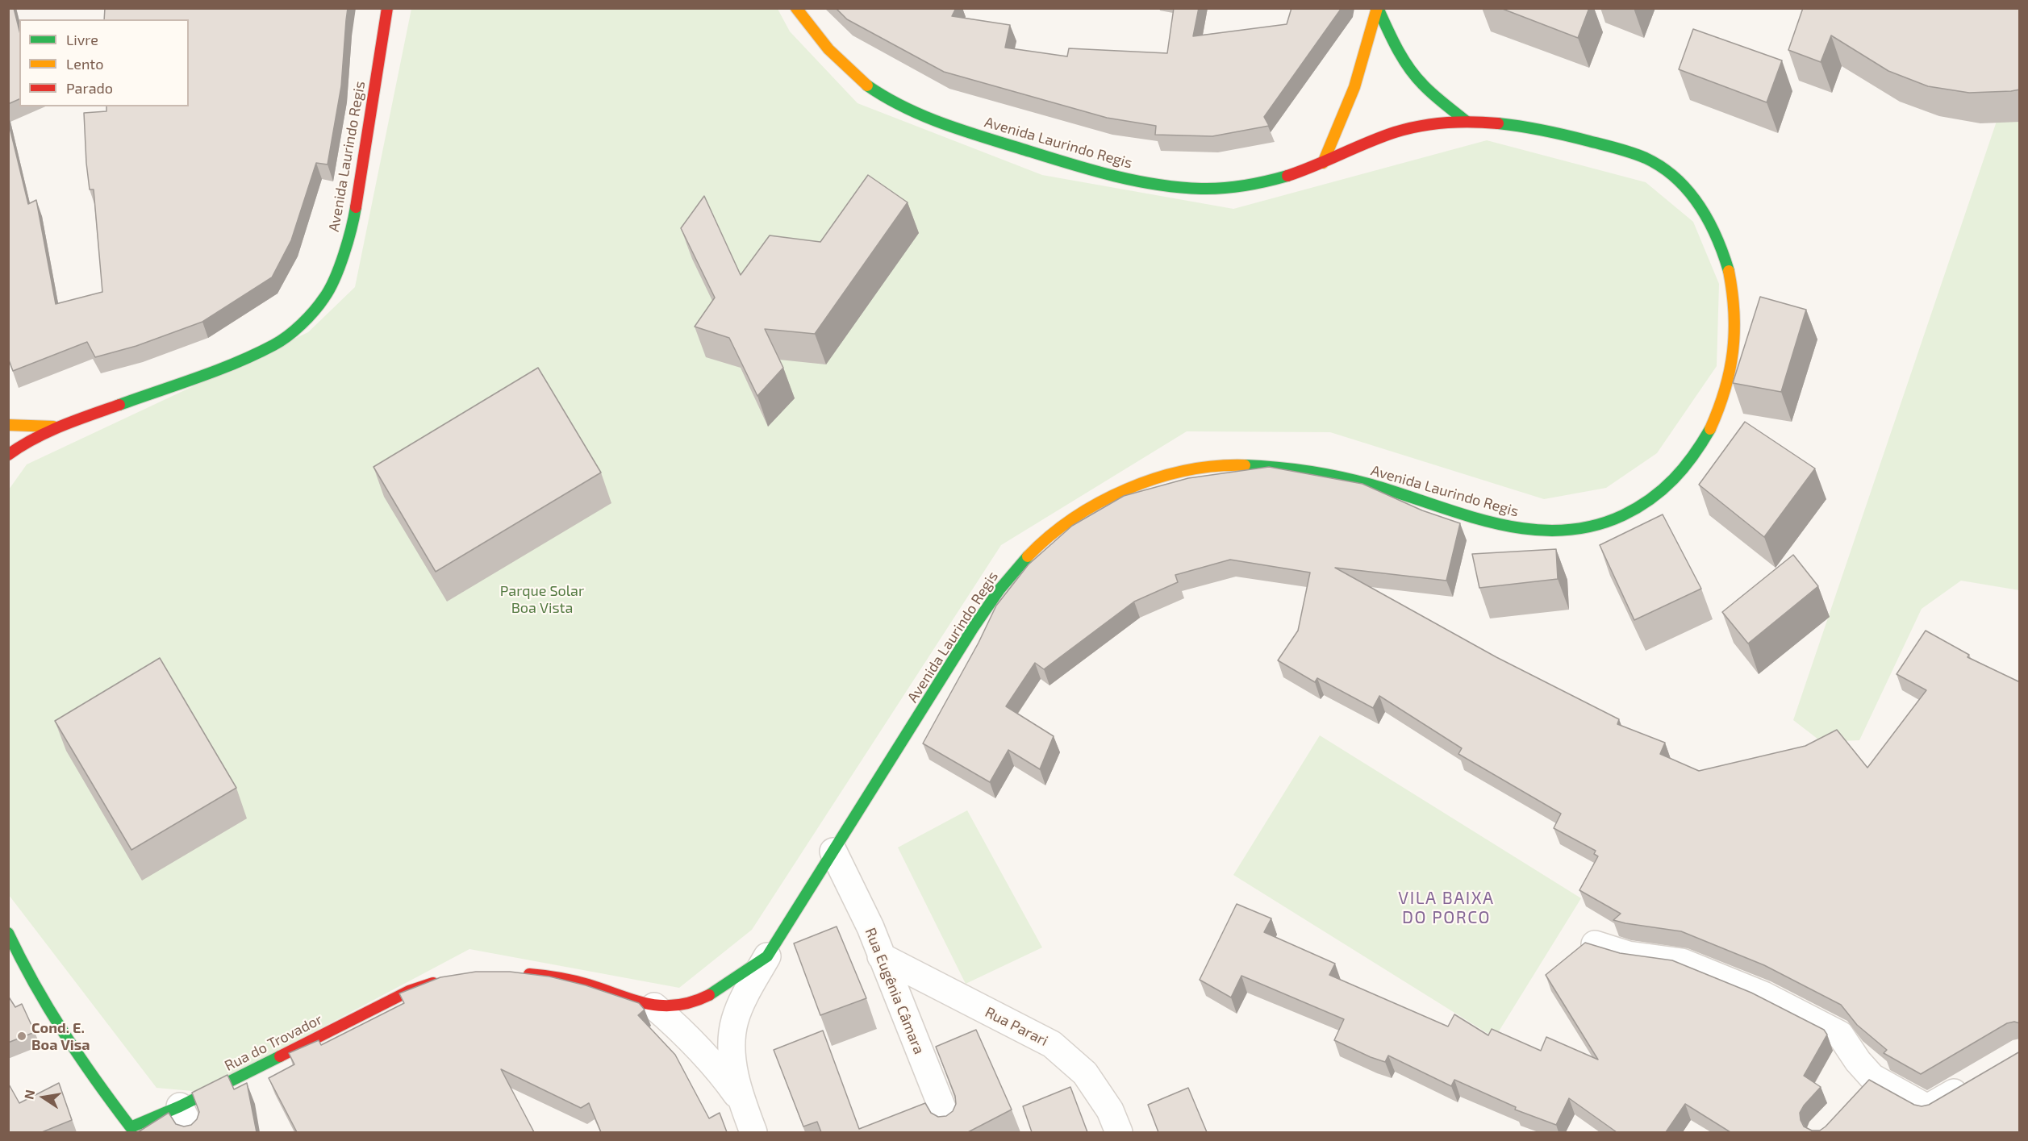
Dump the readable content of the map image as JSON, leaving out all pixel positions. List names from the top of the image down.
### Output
{
  "streets": {
    "street": [
      "Avenida Laurindo Regis",
      "Rua Eugênia Câmara",
      "Rua Parari",
      "Rua do Trovador"
    ]
  },
  "crossings": [
    ["Avenida Laurindo Regis", "Rua Eugênia Câmara"],
    ["Rua Eugênia Câmara", "Rua Parari"]
  ],
  "districts": ["VILA BAIXA DO PORCO"],
  "parks": ["Parque Solar Boa Vista"],
  "places": ["Cond. E. Boa Visa"],
  "legend": ["Livre", "Lento", "Parado"],
  "north": "left"
}
